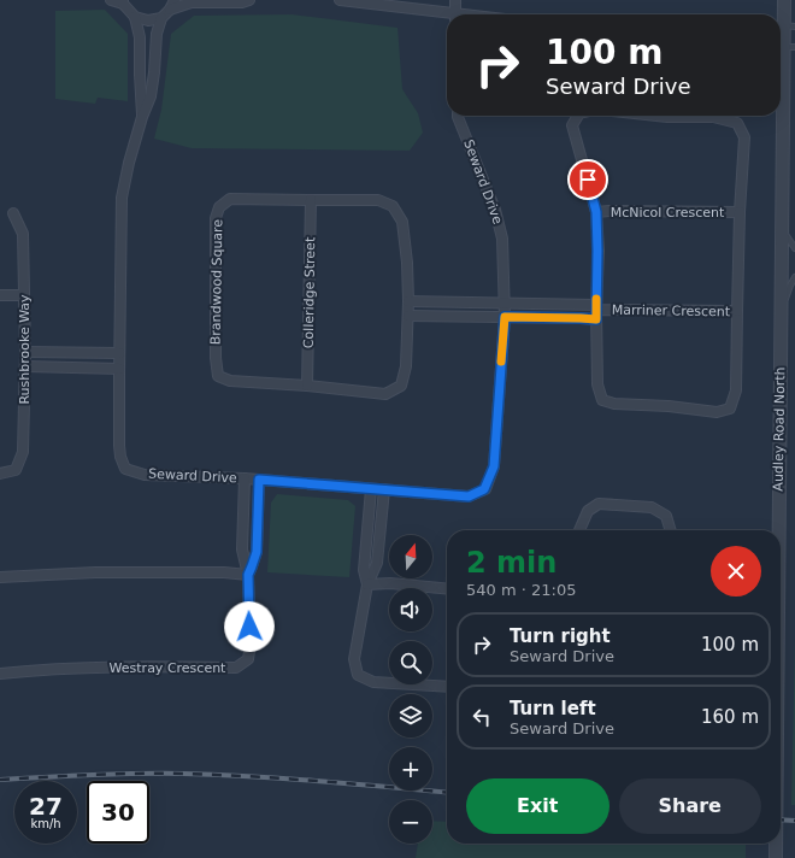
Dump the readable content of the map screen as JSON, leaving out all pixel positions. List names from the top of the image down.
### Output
{
  "streets": {
    "street": [
      "Seward Drive",
      "McNicol Crescent",
      "Brandwood Square",
      "Colleridge Street",
      "Marriner Crescent",
      "Rushbrooke Way",
      "Audley Road North",
      "Westray Crescent"
    ]
  },
  "crossings": [
    ["Seward Drive", "Marriner Crescent"],
    ["Seward Drive", "Westray Crescent"],
    ["McNicol Crescent", "Marriner Crescent"],
    ["Brandwood Square", "Colleridge Street"],
    ["Brandwood Square", "Marriner Crescent"]
  ],
  "north": "top",
  "page": {
    "turn": ["100 m", "Seward Drive"],
    "heading": ["2 min", "540 m · 21:05"],
    "map_buttons": ["+", "−"],
    "list": [
      {
        "name": "Turn right",
        "note": "Seward Drive",
        "value": "100 m"
      },
      {
        "name": "Turn left",
        "note": "Seward Drive",
        "value": "160 m"
      }
    ],
    "buttons": ["Exit", "Share"],
    "speed": "27 km/h",
    "limit": "30"
  }
}
